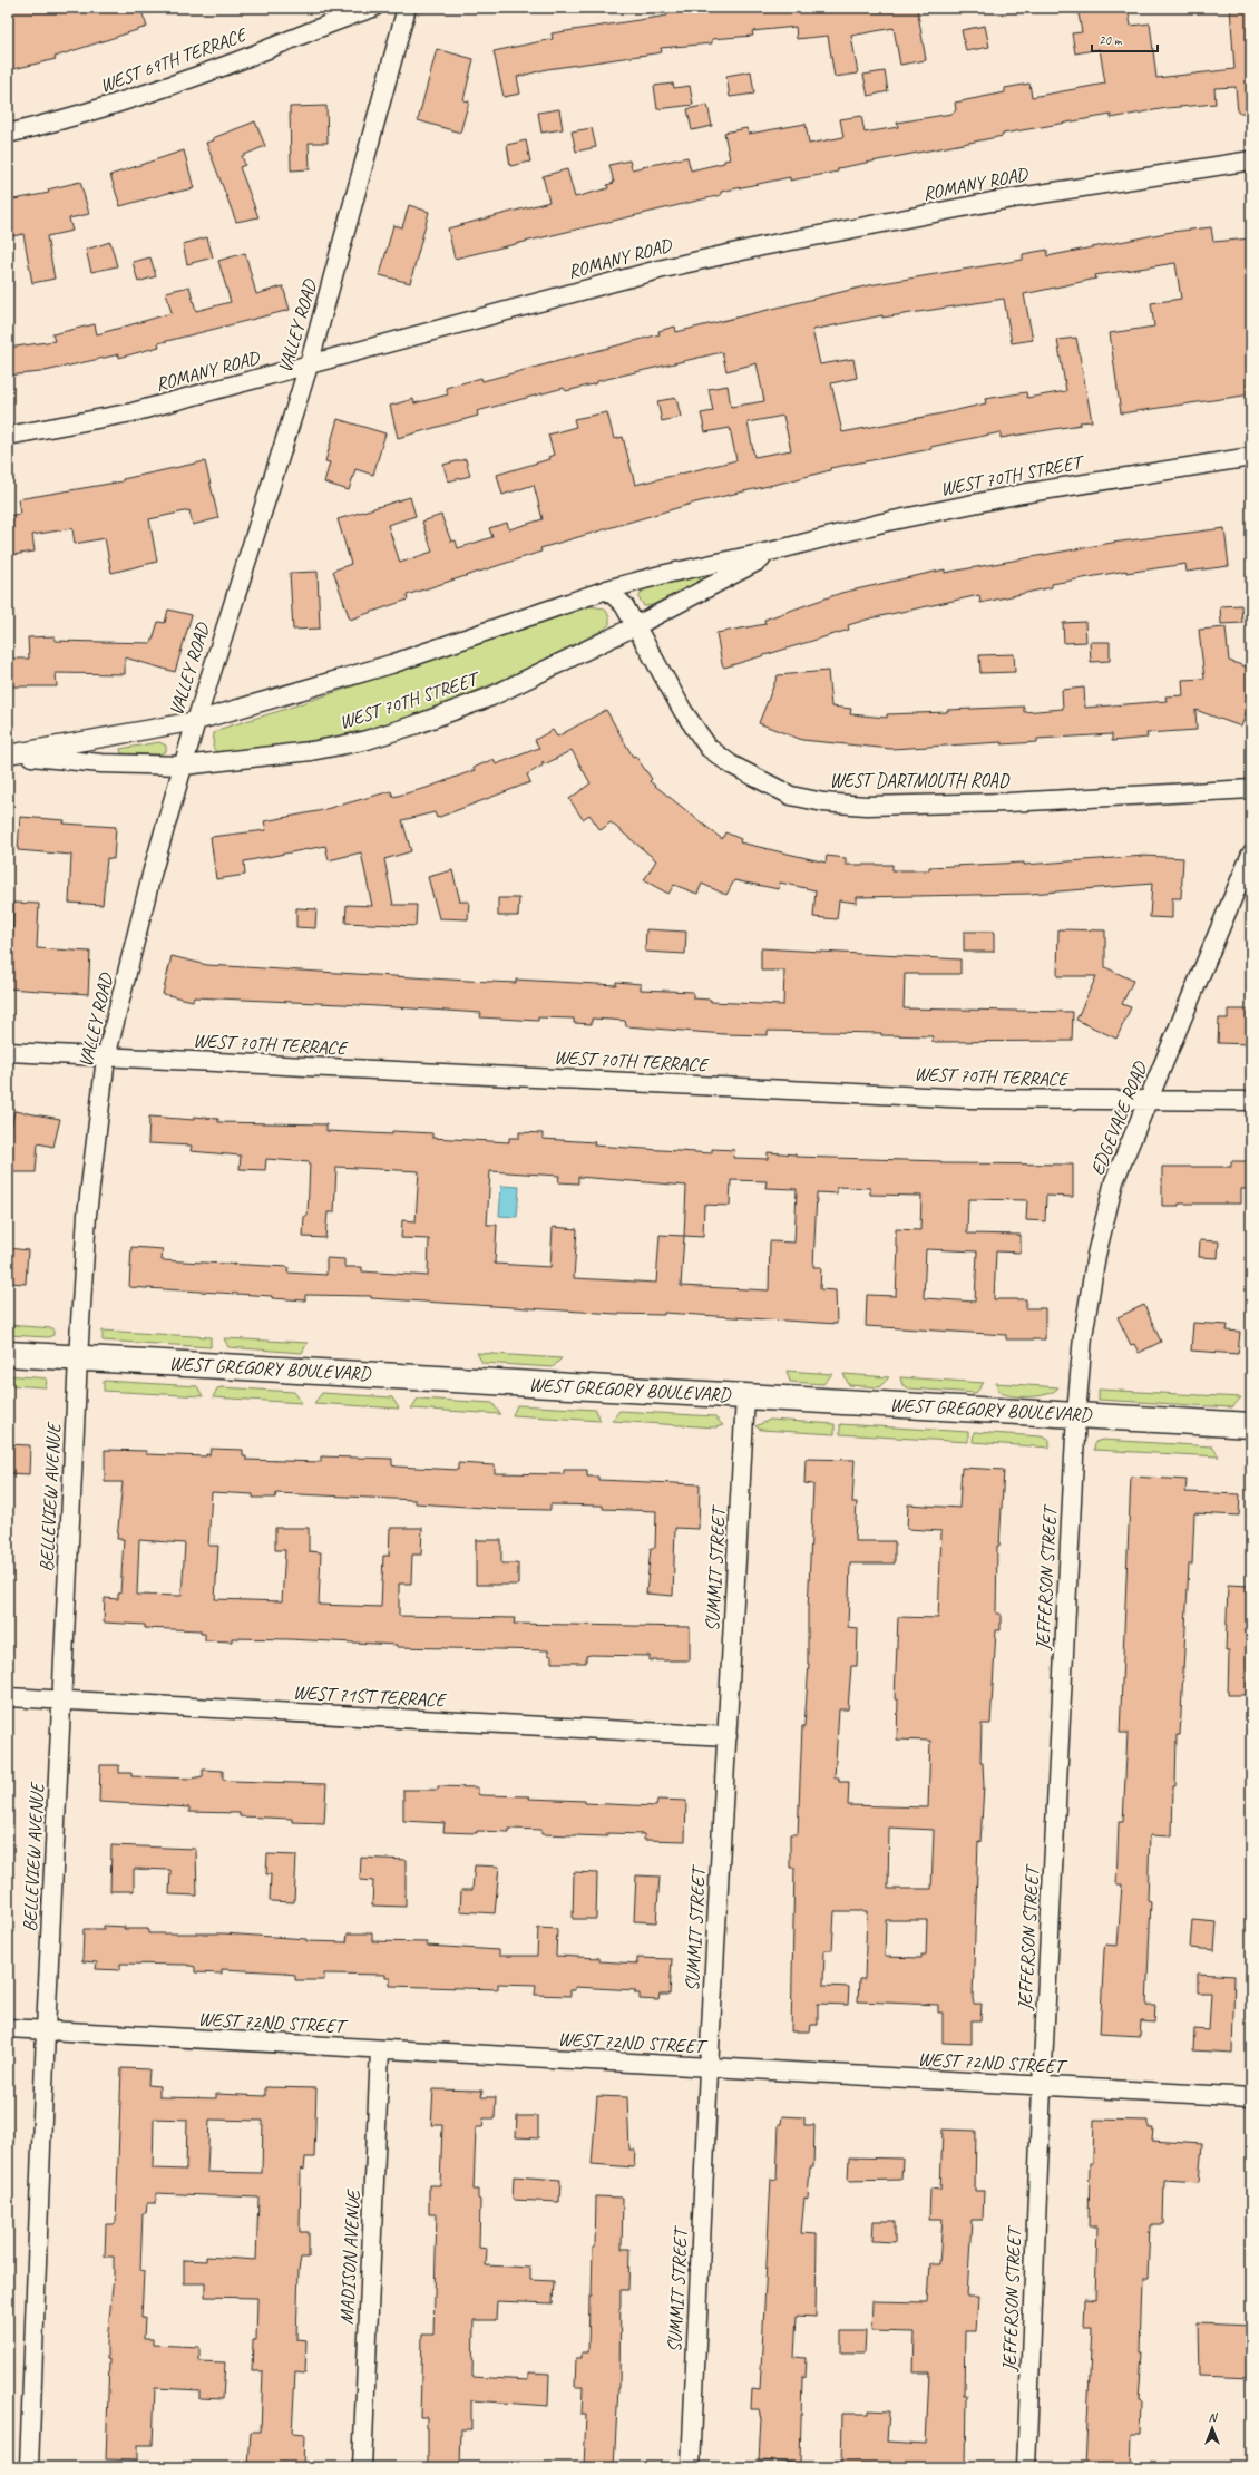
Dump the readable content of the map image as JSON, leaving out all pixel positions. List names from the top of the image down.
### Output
{
  "streets": {
    "main road": ["WEST GREGORY BOULEVARD"],
    "street": [
      "WEST 69TH TERRACE",
      "ROMANY ROAD",
      "VALLEY ROAD",
      "WEST 70TH STREET",
      "WEST DARTMOUTH ROAD",
      "WEST 70TH TERRACE",
      "EDGEVALE ROAD",
      "BELLEVIEW AVENUE",
      "SUMMIT STREET",
      "JEFFERSON STREET",
      "WEST 71ST TERRACE",
      "WEST 72ND STREET",
      "MADISON AVENUE"
    ]
  },
  "crossings": [
    ["ROMANY ROAD", "VALLEY ROAD"],
    ["VALLEY ROAD", "WEST 70TH STREET"],
    ["VALLEY ROAD", "WEST 70TH TERRACE"],
    ["VALLEY ROAD", "WEST GREGORY BOULEVARD"],
    ["VALLEY ROAD", "BELLEVIEW AVENUE"],
    ["WEST 70TH STREET", "WEST DARTMOUTH ROAD"],
    ["WEST 70TH TERRACE", "EDGEVALE ROAD"],
    ["EDGEVALE ROAD", "WEST GREGORY BOULEVARD"],
    ["EDGEVALE ROAD", "JEFFERSON STREET"],
    ["WEST GREGORY BOULEVARD", "BELLEVIEW AVENUE"],
    ["WEST GREGORY BOULEVARD", "SUMMIT STREET"],
    ["WEST GREGORY BOULEVARD", "JEFFERSON STREET"],
    ["BELLEVIEW AVENUE", "WEST 71ST TERRACE"],
    ["BELLEVIEW AVENUE", "WEST 72ND STREET"],
    ["SUMMIT STREET", "WEST 71ST TERRACE"],
    ["SUMMIT STREET", "WEST 72ND STREET"],
    ["JEFFERSON STREET", "WEST 72ND STREET"],
    ["WEST 72ND STREET", "MADISON AVENUE"]
  ],
  "scale_bar": "20 m",
  "north": "top"
}
